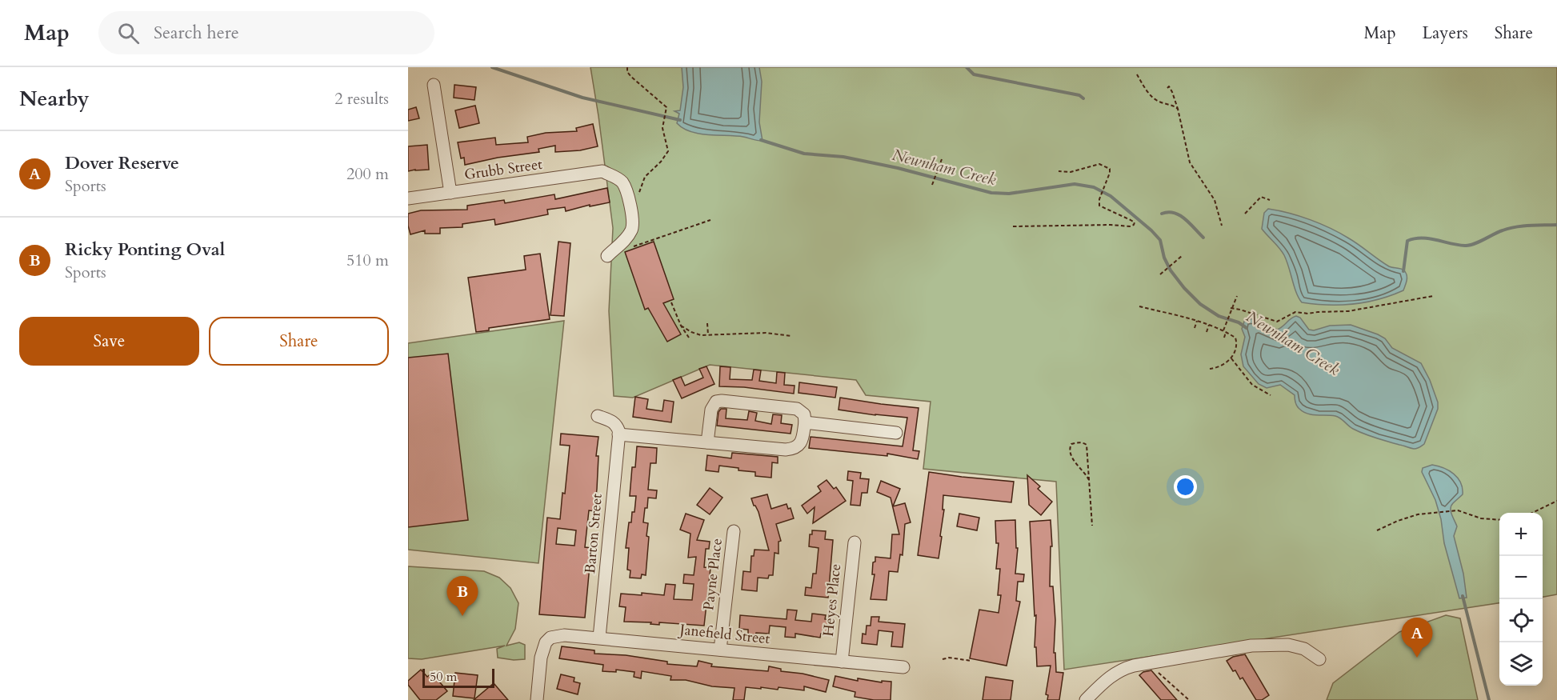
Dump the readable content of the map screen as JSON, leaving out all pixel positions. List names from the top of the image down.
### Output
{
  "streets": {
    "street": [
      "Grubb Street",
      "Barton Street",
      "Payne Place",
      "Heyes Place",
      "Janefield Street"
    ]
  },
  "crossings": [
    ["Barton Street", "Janefield Street"],
    ["Payne Place", "Janefield Street"],
    ["Heyes Place", "Janefield Street"]
  ],
  "water": ["Newnham Creek"],
  "scale_bar": "50 m",
  "page": {
    "header": "Map",
    "search": "Search here",
    "nav": ["Map", "Layers", "Share"],
    "heading": ["Nearby", "2 results"],
    "list": [
      {
        "mark": "A",
        "name": "Dover Reserve",
        "note": "Sports",
        "value": "200 m"
      },
      {
        "mark": "B",
        "name": "Ricky Ponting Oval",
        "note": "Sports",
        "value": "510 m"
      }
    ],
    "buttons": ["Save", "Share"],
    "map_buttons": ["+", "−"],
    "pins": ["B", "A"],
    "scale": "50 m"
  }
}
